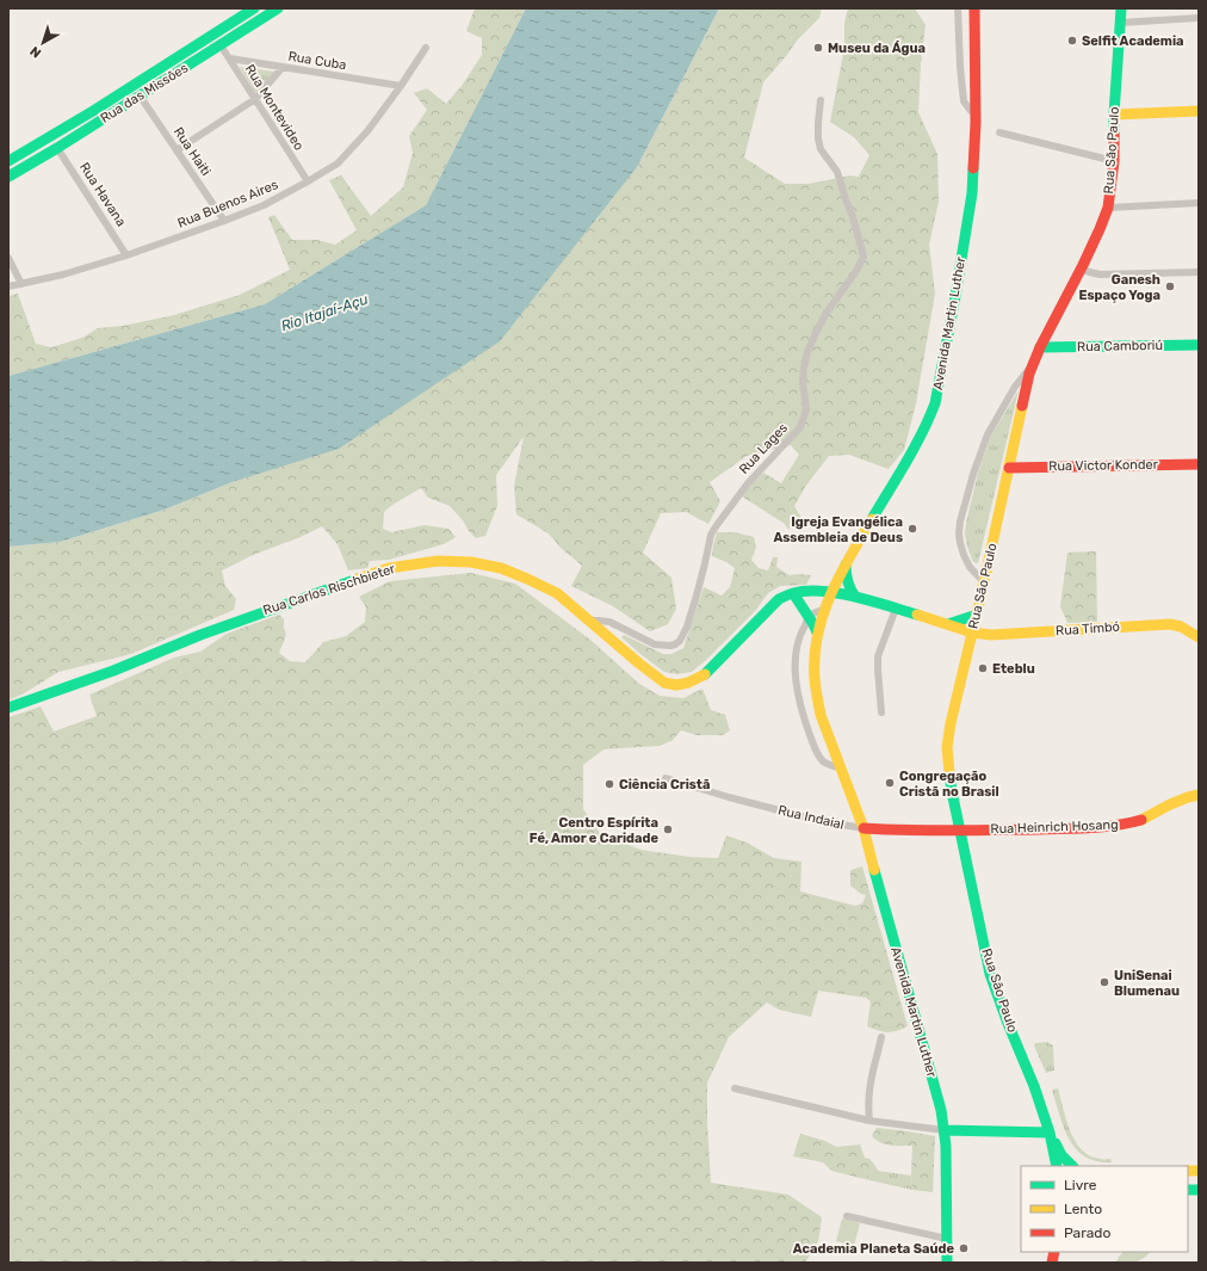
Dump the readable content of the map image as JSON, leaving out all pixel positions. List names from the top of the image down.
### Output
{
  "streets": {
    "main road": [
      "Rua das Missões",
      "Rua São Paulo",
      "Avenida Martin Luther",
      "Rua Camboriú",
      "Rua Victor Konder",
      "Rua Carlos Rischbieter",
      "Rua Timbó",
      "Rua Indaial",
      "Rua Heinrich Hosang"
    ],
    "street": [
      "Rua Cuba",
      "Rua Montevideo",
      "Rua Haiti",
      "Rua Havana",
      "Rua Buenos Aires",
      "Rua Lages"
    ]
  },
  "crossings": [
    ["Rua Cuba", "Rua Montevideo"],
    ["Rua Cuba", "Rua Buenos Aires"],
    ["Rua das Missões", "Rua Montevideo"],
    ["Rua das Missões", "Rua Haiti"],
    ["Rua das Missões", "Rua Havana"],
    ["Rua Montevideo", "Rua Buenos Aires"],
    ["Rua São Paulo", "Rua Camboriú"],
    ["Rua São Paulo", "Rua Victor Konder"],
    ["Rua São Paulo", "Rua Carlos Rischbieter"],
    ["Rua São Paulo", "Rua Timbó"],
    ["Rua São Paulo", "Rua Indaial"],
    ["Rua São Paulo", "Rua Heinrich Hosang"],
    ["Rua Haiti", "Rua Buenos Aires"],
    ["Rua Havana", "Rua Buenos Aires"],
    ["Avenida Martin Luther", "Rua Carlos Rischbieter"],
    ["Avenida Martin Luther", "Rua Indaial"],
    ["Rua Lages", "Rua Carlos Rischbieter"],
    ["Rua Carlos Rischbieter", "Rua Timbó"],
    ["Rua Indaial", "Rua Heinrich Hosang"]
  ],
  "water": ["Rio Itajaí-Açu"],
  "places": [
    "Selfit Academia",
    "Museu da Água",
    "Ganesh Espaço Yoga",
    "Igreja Evangélica Assembleia de Deus",
    "Eteblu",
    "Congregação Cristã no Brasil",
    "Ciência Cristã",
    "Centro Espírita Fé, Amor e Caridade",
    "UniSenai Blumenau",
    "Academia Planeta Saúde"
  ],
  "legend": ["Livre", "Lento", "Parado"],
  "north": "bottom left"
}
